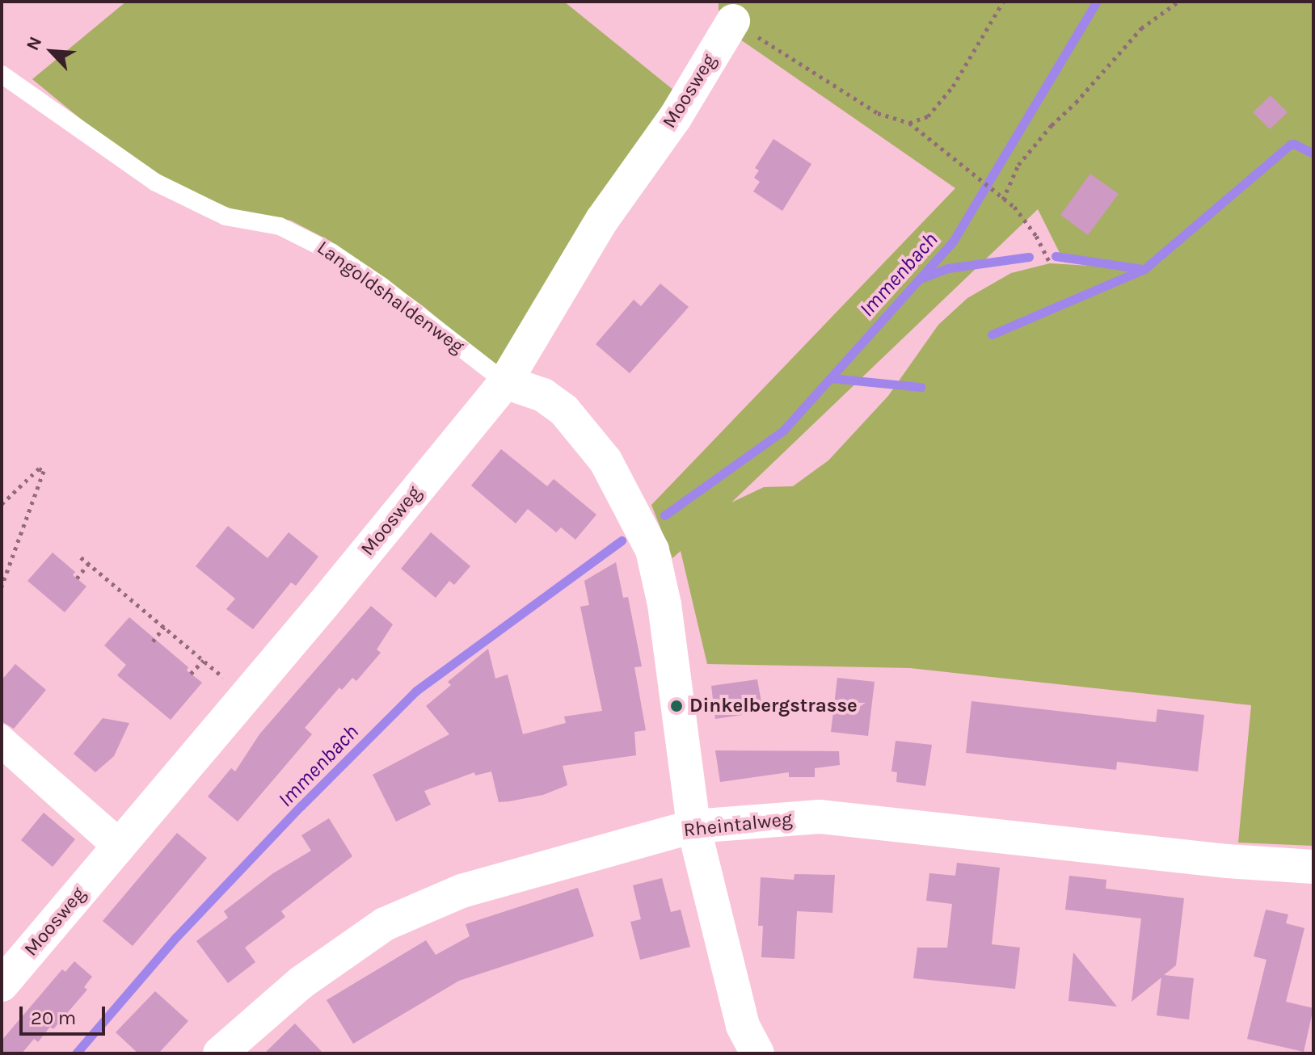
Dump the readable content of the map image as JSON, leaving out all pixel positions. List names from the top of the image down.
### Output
{
  "streets": {
    "street": ["Moosweg", "Rheintalweg"],
    "lane": ["Langoldshaldenweg"]
  },
  "crossings": [
    ["Moosweg", "Langoldshaldenweg"]
  ],
  "water": ["Immenbach"],
  "places": ["Dinkelbergstrasse"],
  "scale_bar": "20 m",
  "north": "top left"
}
